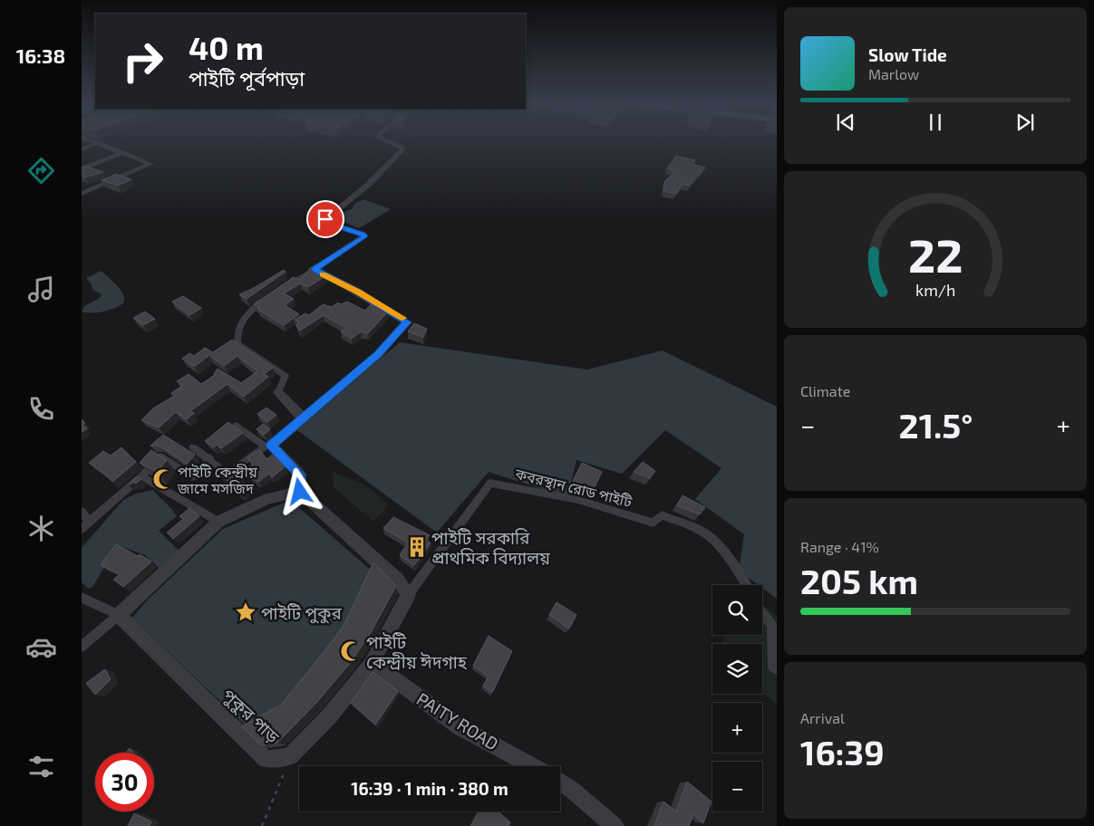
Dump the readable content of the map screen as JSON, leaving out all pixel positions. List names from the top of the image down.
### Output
{
  "streets": {
    "street": ["কবরস্থান রোড পাইটি", "পুকুর পাড়", "PAITY ROAD"]
  },
  "crossings": [
    ["কবরস্থান রোড পাইটি", "পুকুর পাড়"],
    ["পুকুর পাড়", "PAITY ROAD"]
  ],
  "places": {
    "mosque": ["পাইটি কেন্দ্রীয় জামে মসজিদ", "পাইটি কেন্দ্রীয় ঈদগাহ"],
    "building": ["পাইটি সরকারি প্রাথমিক বিদ্যালয়"],
    "place": ["পাইটি পুকুর"]
  },
  "page": {
    "tabs": "16:38",
    "turn": ["40 m", "পাইটি পূর্বপাড়া"],
    "song": ["Slow Tide", "Marlow"],
    "tile": [
      "Climate",
      ["Range · 41%", "205 km"],
      ["Arrival", "16:39"]
    ],
    "heat": ["−", "21.5°", "+"],
    "map_buttons": ["+", "−"],
    "limit": "30",
    "trip": "16:39 · 1 min · 380 m",
    "gauge": ["22", "km/h"]
  }
}
